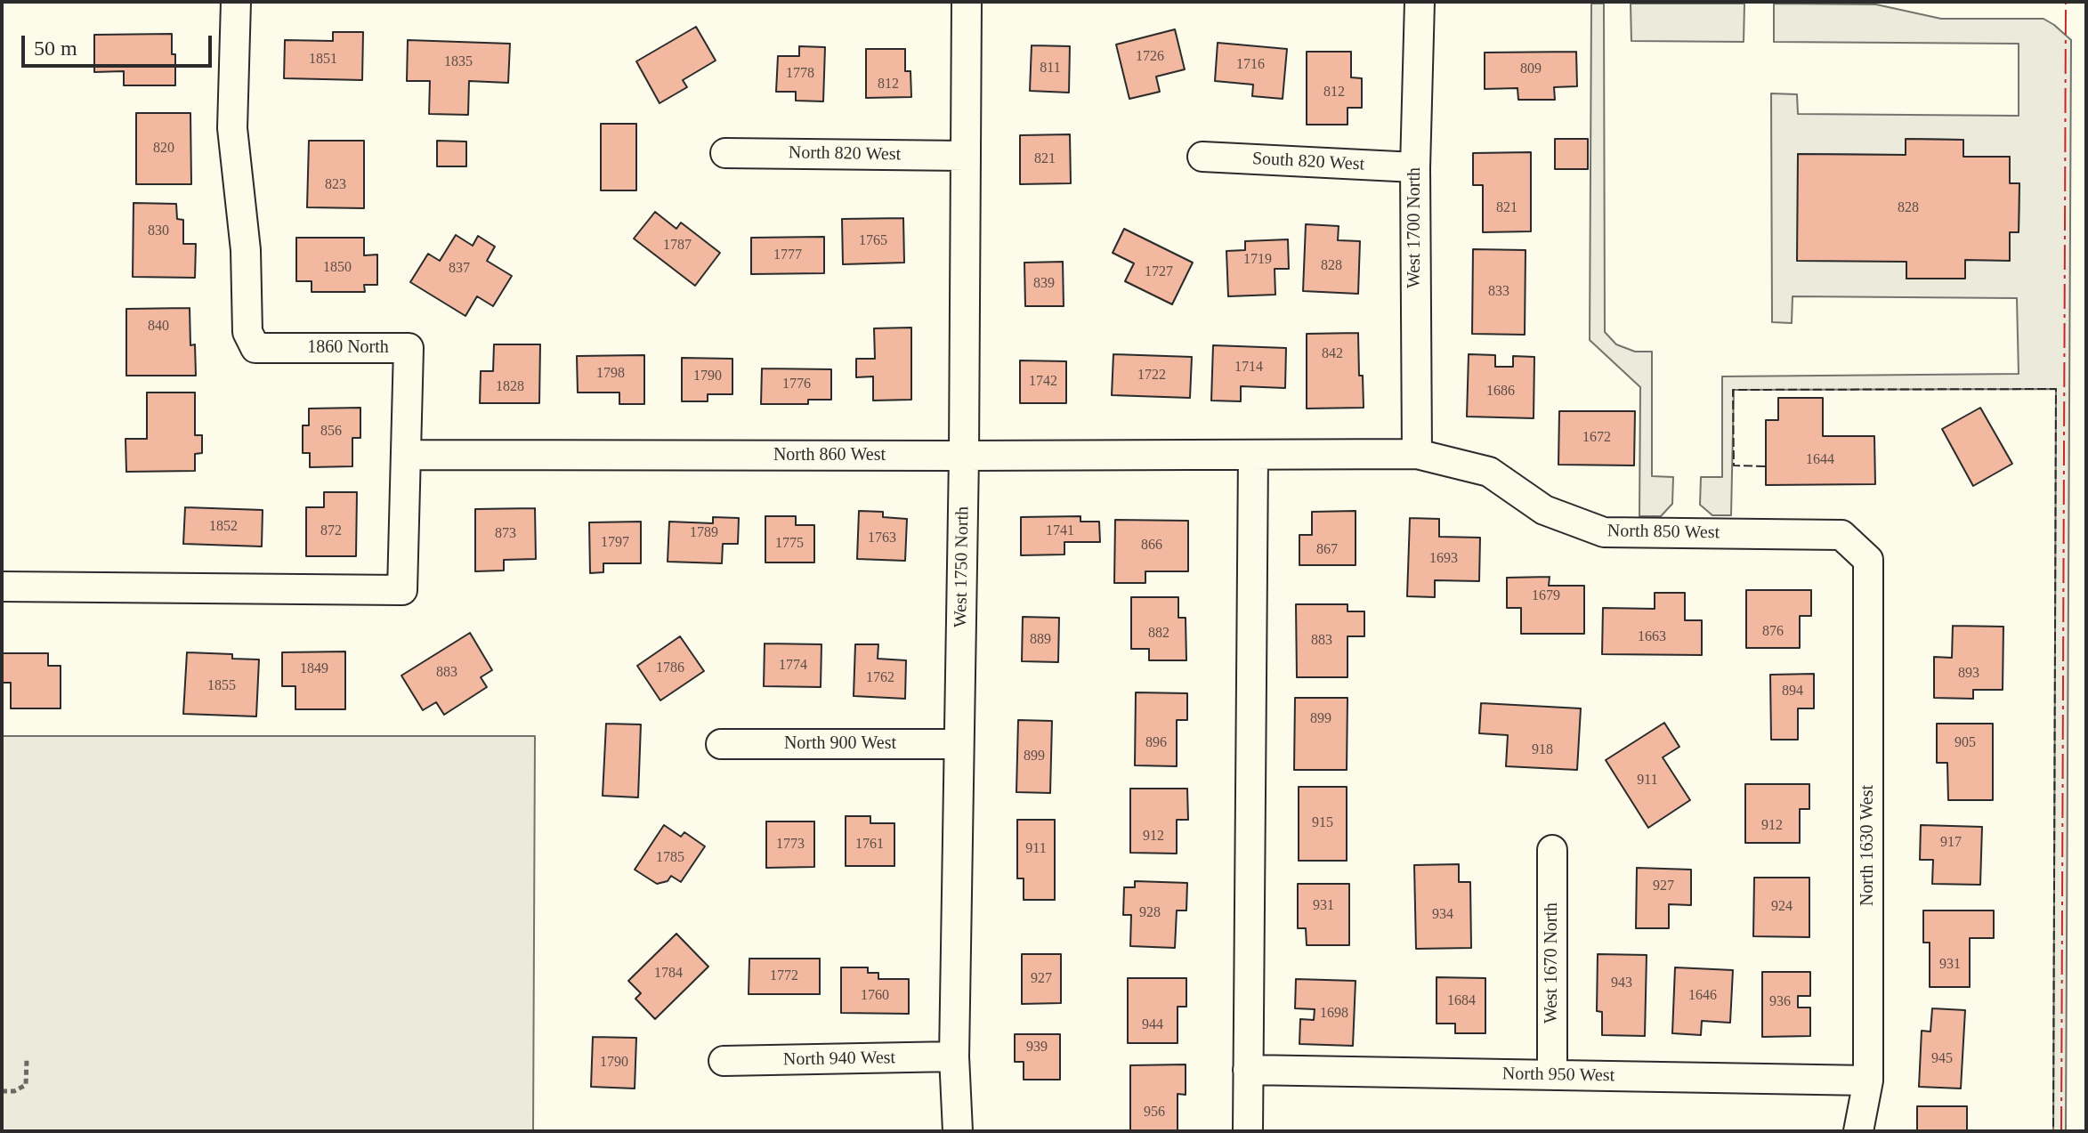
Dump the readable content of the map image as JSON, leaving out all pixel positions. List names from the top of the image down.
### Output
{
  "streets": {
    "street": [
      "North 820 West",
      "South 820 West",
      "West 1700 North",
      "1860 North",
      "North 860 West",
      "North 850 West",
      "West 1750 North",
      "North 900 West",
      "North 1630 West",
      "West 1670 North",
      "North 940 West",
      "North 950 West"
    ]
  },
  "crossings": [
    ["North 820 West", "West 1750 North"],
    ["South 820 West", "West 1700 North"],
    ["West 1700 North", "North 850 West"],
    ["1860 North", "North 860 West"],
    ["North 860 West", "North 850 West"],
    ["North 860 West", "West 1750 North"],
    ["North 850 West", "North 1630 West"],
    ["West 1750 North", "North 900 West"],
    ["West 1750 North", "North 940 West"],
    ["North 1630 West", "North 950 West"],
    ["West 1670 North", "North 950 West"]
  ],
  "house_numbers": [
    "1726",
    "1851",
    "1835",
    "1716",
    "811",
    "809",
    "1778",
    "812",
    "812",
    "820",
    "821",
    "823",
    "821",
    "828",
    "830",
    "1765",
    "1787",
    "1777",
    "1719",
    "828",
    "1850",
    "837",
    "1727",
    "839",
    "833",
    "840",
    "842",
    "1714",
    "1798",
    "1722",
    "1790",
    "1742",
    "1776",
    "1828",
    "1686",
    "856",
    "1672",
    "1644",
    "1852",
    "872",
    "1741",
    "1789",
    "873",
    "1763",
    "1797",
    "1775",
    "866",
    "867",
    "1693",
    "1679",
    "876",
    "882",
    "1663",
    "889",
    "883",
    "1774",
    "1786",
    "1849",
    "883",
    "893",
    "1762",
    "1855",
    "894",
    "899",
    "896",
    "905",
    "918",
    "899",
    "911",
    "915",
    "912",
    "912",
    "917",
    "1773",
    "1761",
    "911",
    "1785",
    "927",
    "931",
    "924",
    "928",
    "934",
    "931",
    "1784",
    "1772",
    "927",
    "943",
    "1760",
    "1646",
    "1684",
    "936",
    "1698",
    "944",
    "939",
    "945",
    "1790",
    "956"
  ],
  "scale_bar": "50 m"
}
